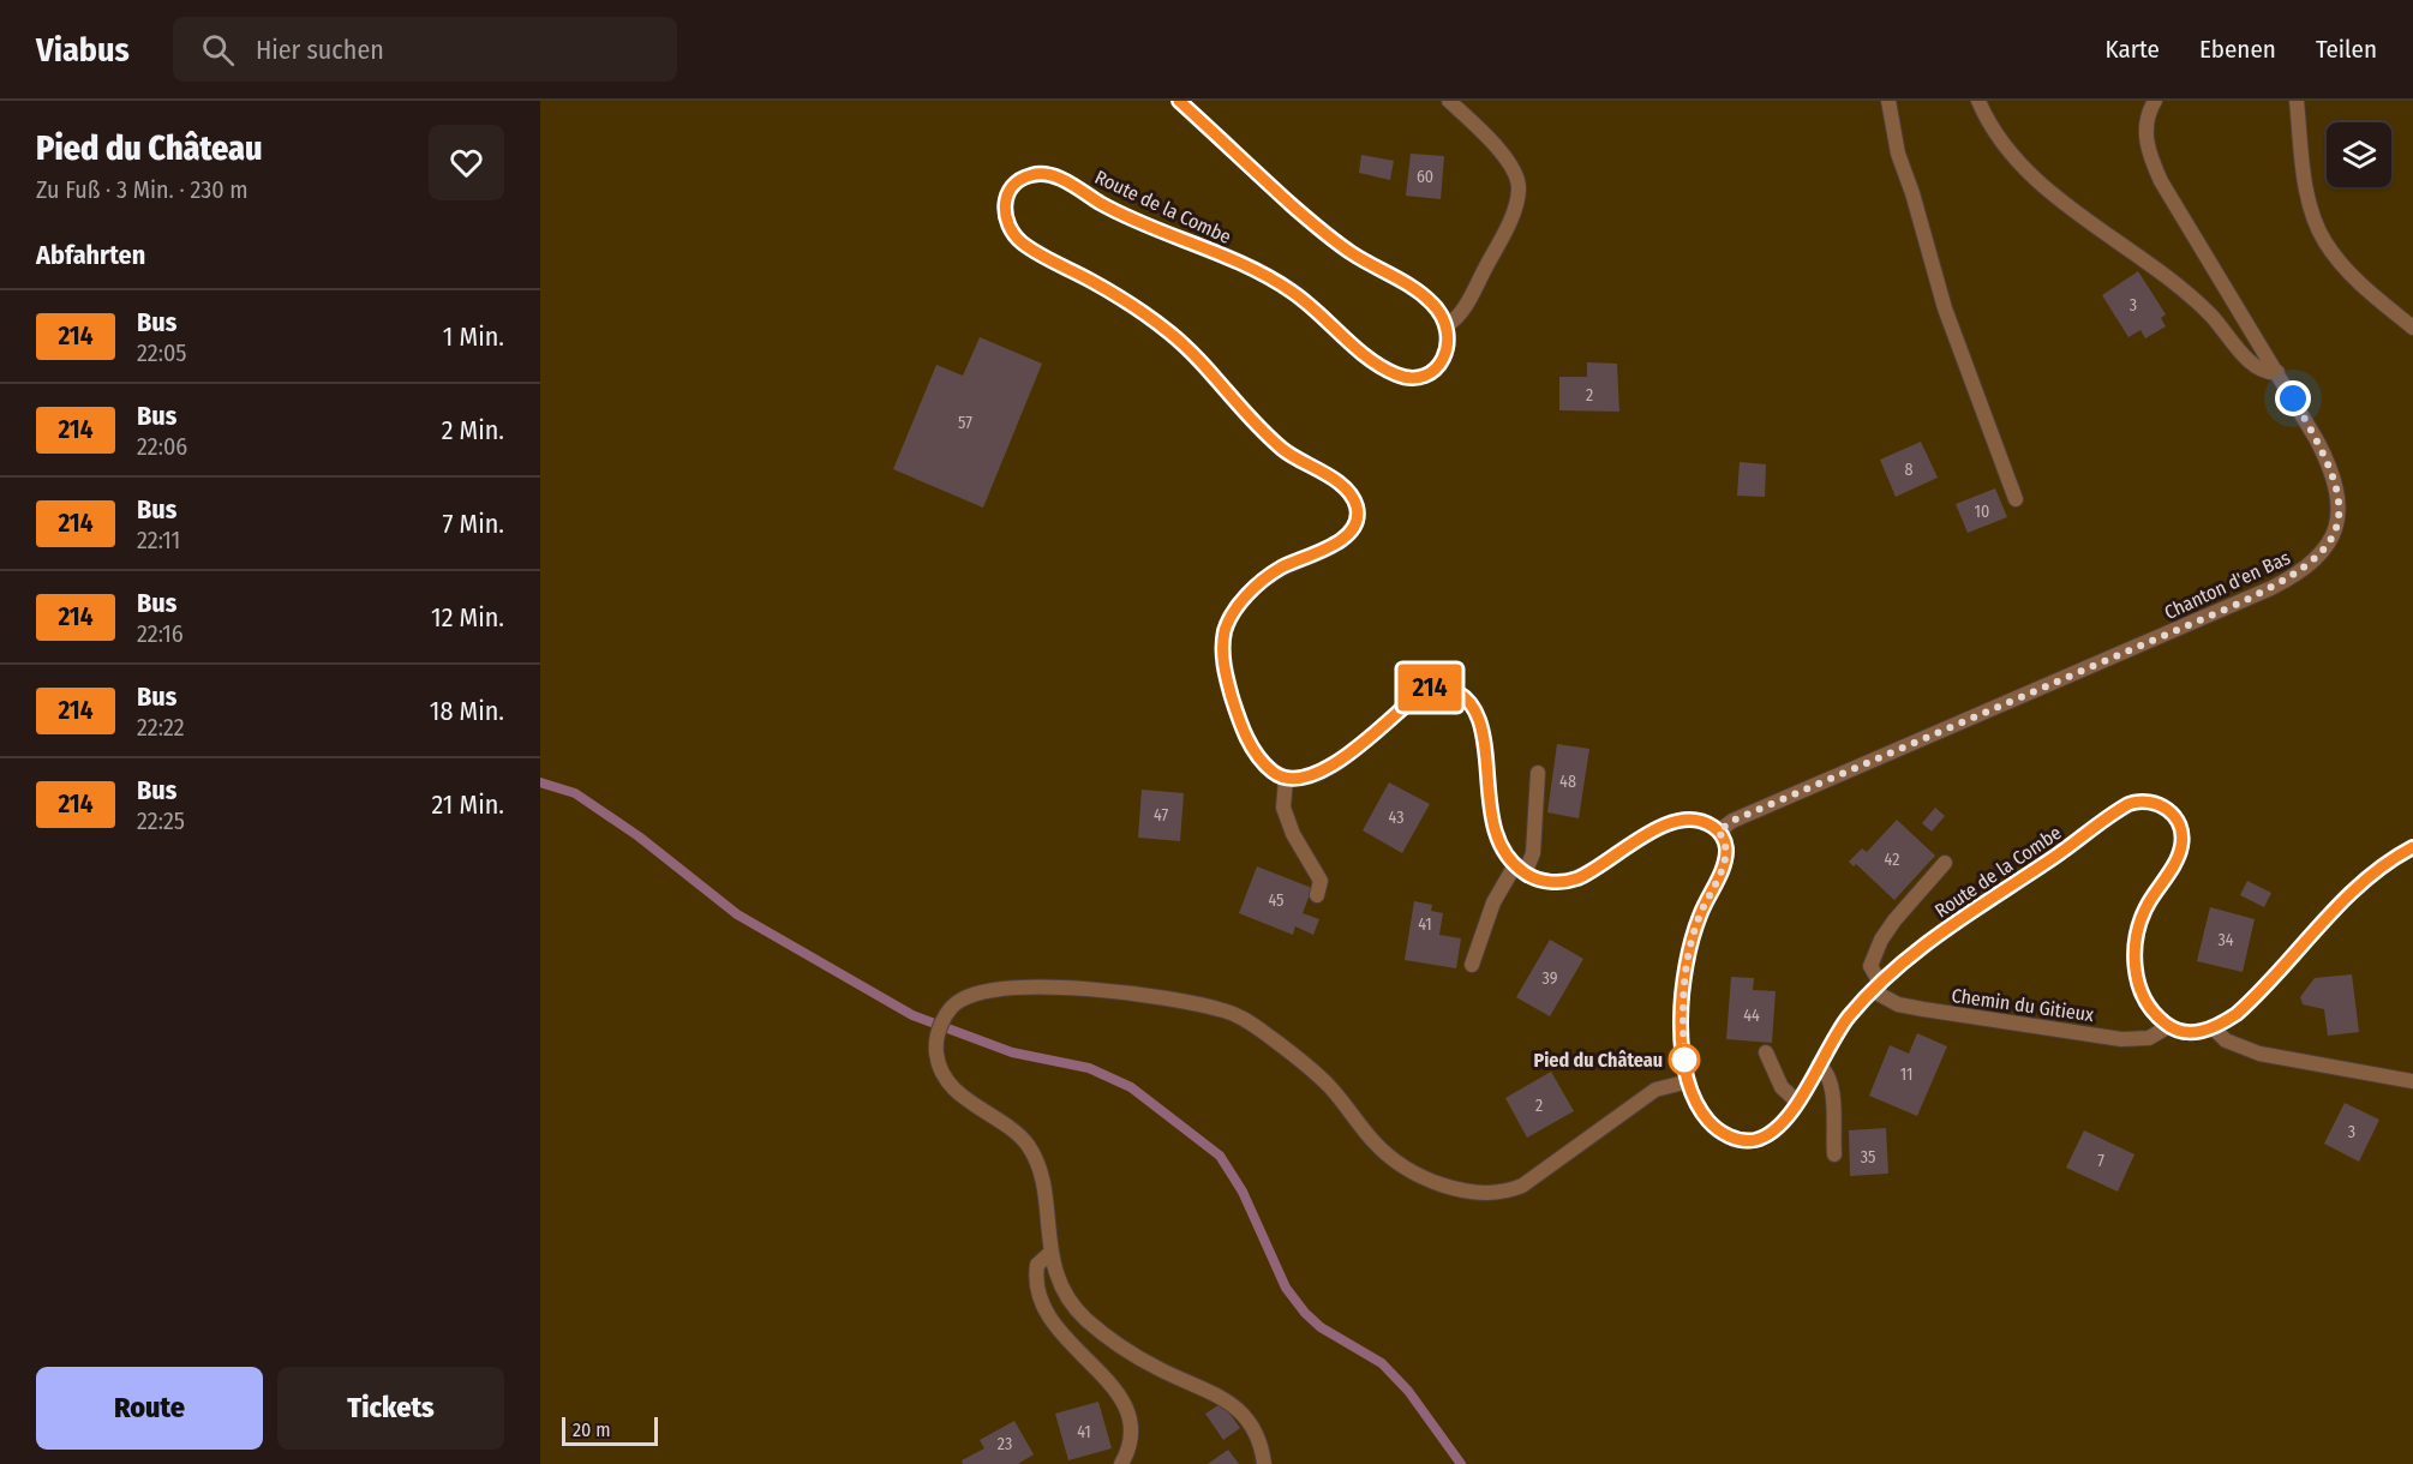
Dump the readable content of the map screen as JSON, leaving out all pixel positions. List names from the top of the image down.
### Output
{
  "streets": {
    "street": ["Route de la Combe", "Chanton d'en Bas", "Chemin du Gitieux"]
  },
  "crossings": [
    ["Route de la Combe", "Chanton d'en Bas"],
    ["Route de la Combe", "Chemin du Gitieux"]
  ],
  "places": ["Pied du Château"],
  "lines": ["bus line 214"],
  "house_numbers": [
    "60",
    "3",
    "2",
    "57",
    "8",
    "10",
    "48",
    "47",
    "43",
    "42",
    "45",
    "41",
    "34",
    "39",
    "44",
    "11",
    "2",
    "3",
    "35",
    "7",
    "41",
    "23"
  ],
  "scale_bar": "20 m",
  "page": {
    "header": "Viabus",
    "search": "Hier suchen",
    "nav": ["Karte", "Ebenen", "Teilen"],
    "heading": [
      ["Pied du Château", "Zu Fuß · 3 Min. · 230 m"],
      "Abfahrten"
    ],
    "on_map": "214",
    "list": [
      {
        "mark": "214",
        "name": "Bus",
        "note": "22:05",
        "value": "1 Min."
      },
      {
        "mark": "214",
        "name": "Bus",
        "note": "22:06",
        "value": "2 Min."
      },
      {
        "mark": "214",
        "name": "Bus",
        "note": "22:11",
        "value": "7 Min."
      },
      {
        "mark": "214",
        "name": "Bus",
        "note": "22:16",
        "value": "12 Min."
      },
      {
        "mark": "214",
        "name": "Bus",
        "note": "22:22",
        "value": "18 Min."
      },
      {
        "mark": "214",
        "name": "Bus",
        "note": "22:25",
        "value": "21 Min."
      }
    ],
    "buttons": ["Route", "Tickets"],
    "scale": "20 m"
  }
}
